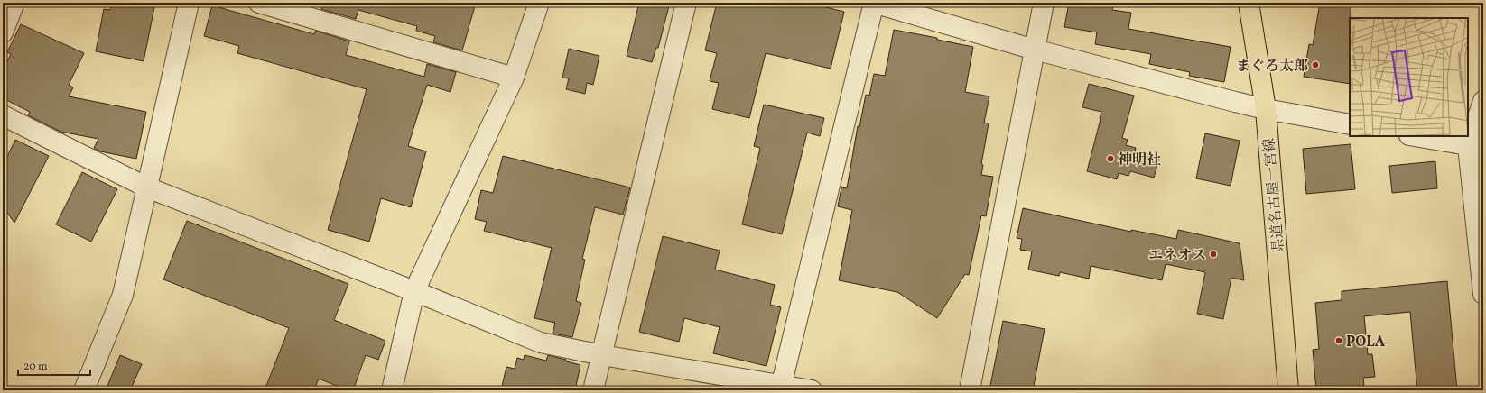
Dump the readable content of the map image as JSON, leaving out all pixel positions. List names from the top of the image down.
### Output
{
  "streets": {
    "main road": ["県道名古屋一宮線"]
  },
  "places": [
    "まぐろ太郎",
    "神明社",
    "エネオス",
    "POLA"
  ],
  "scale_bar": "20 m"
}
